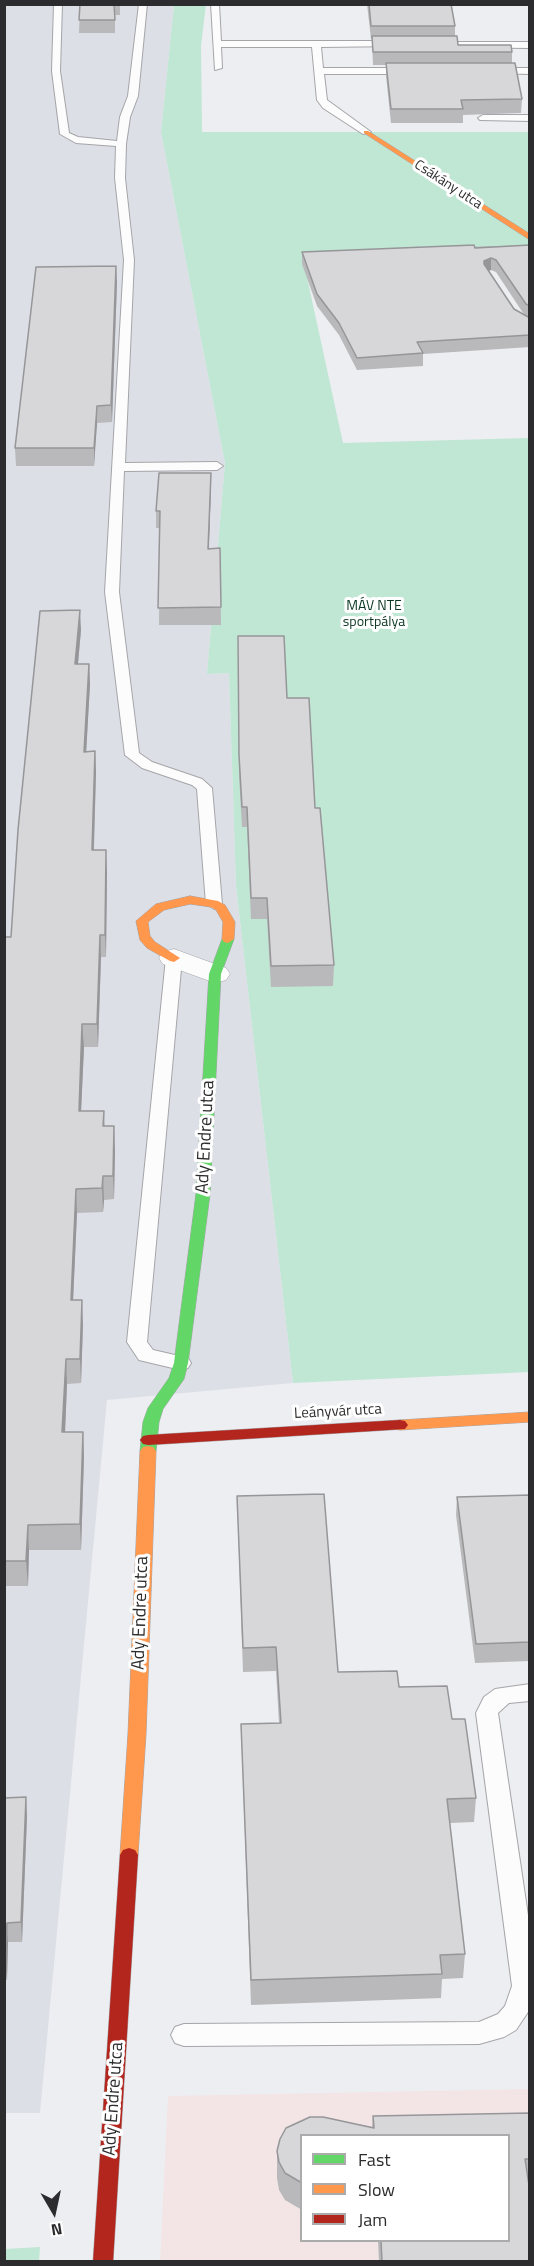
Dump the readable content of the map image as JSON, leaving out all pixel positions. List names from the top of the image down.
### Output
{
  "streets": {
    "street": ["Csákány utca", "Ady Endre utca", "Leányvár utca"]
  },
  "crossings": [
    ["Ady Endre utca", "Leányvár utca"]
  ],
  "parks": ["MÁV NTE sportpálya"],
  "legend": ["Fast", "Slow", "Jam"],
  "north": "bottom"
}
